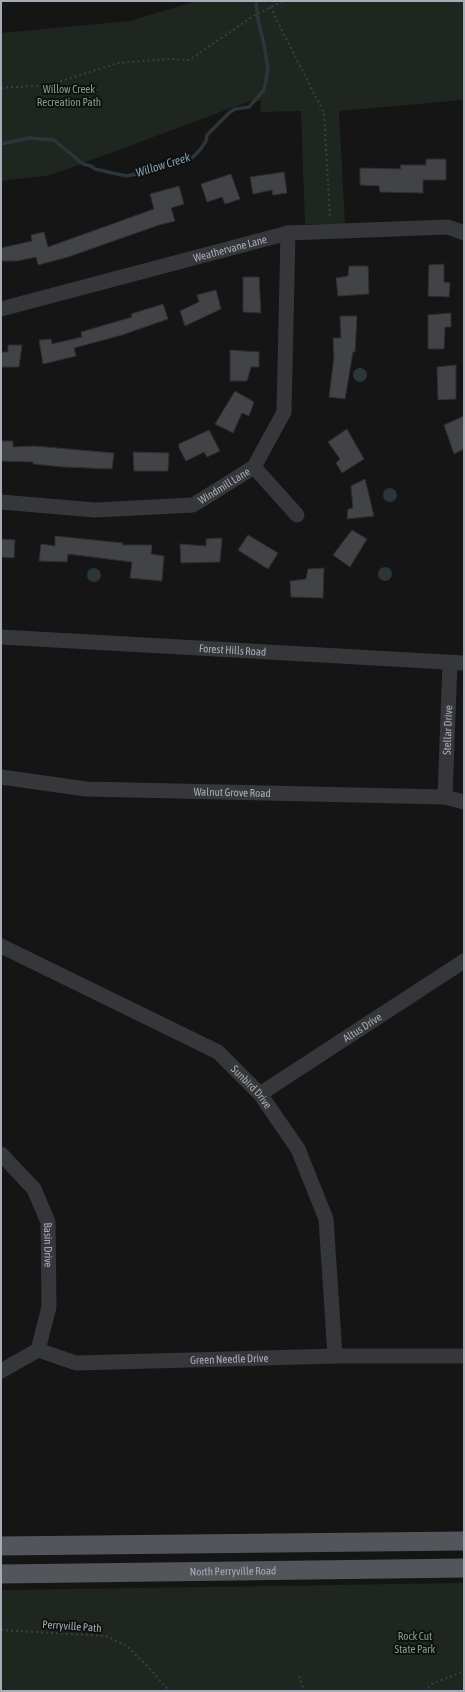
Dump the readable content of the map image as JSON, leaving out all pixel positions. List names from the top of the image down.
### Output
{
  "streets": {
    "main road": ["North Perryville Road"],
    "street": [
      "Weathervane Lane",
      "Windmill Lane",
      "Forest Hills Road",
      "Stellar Drive",
      "Walnut Grove Road",
      "Altus Drive",
      "Sunbird Drive",
      "Basin Drive",
      "Green Needle Drive"
    ],
    "path": ["Perryville Path"]
  },
  "crossings": [
    ["Weathervane Lane", "Windmill Lane"],
    ["Forest Hills Road", "Stellar Drive"],
    ["Stellar Drive", "Walnut Grove Road"],
    ["Altus Drive", "Sunbird Drive"],
    ["Sunbird Drive", "Green Needle Drive"],
    ["Basin Drive", "Green Needle Drive"]
  ],
  "water": ["Willow Creek"],
  "parks": ["Willow Creek Recreation Path", "Rock Cut State Park"]
}
